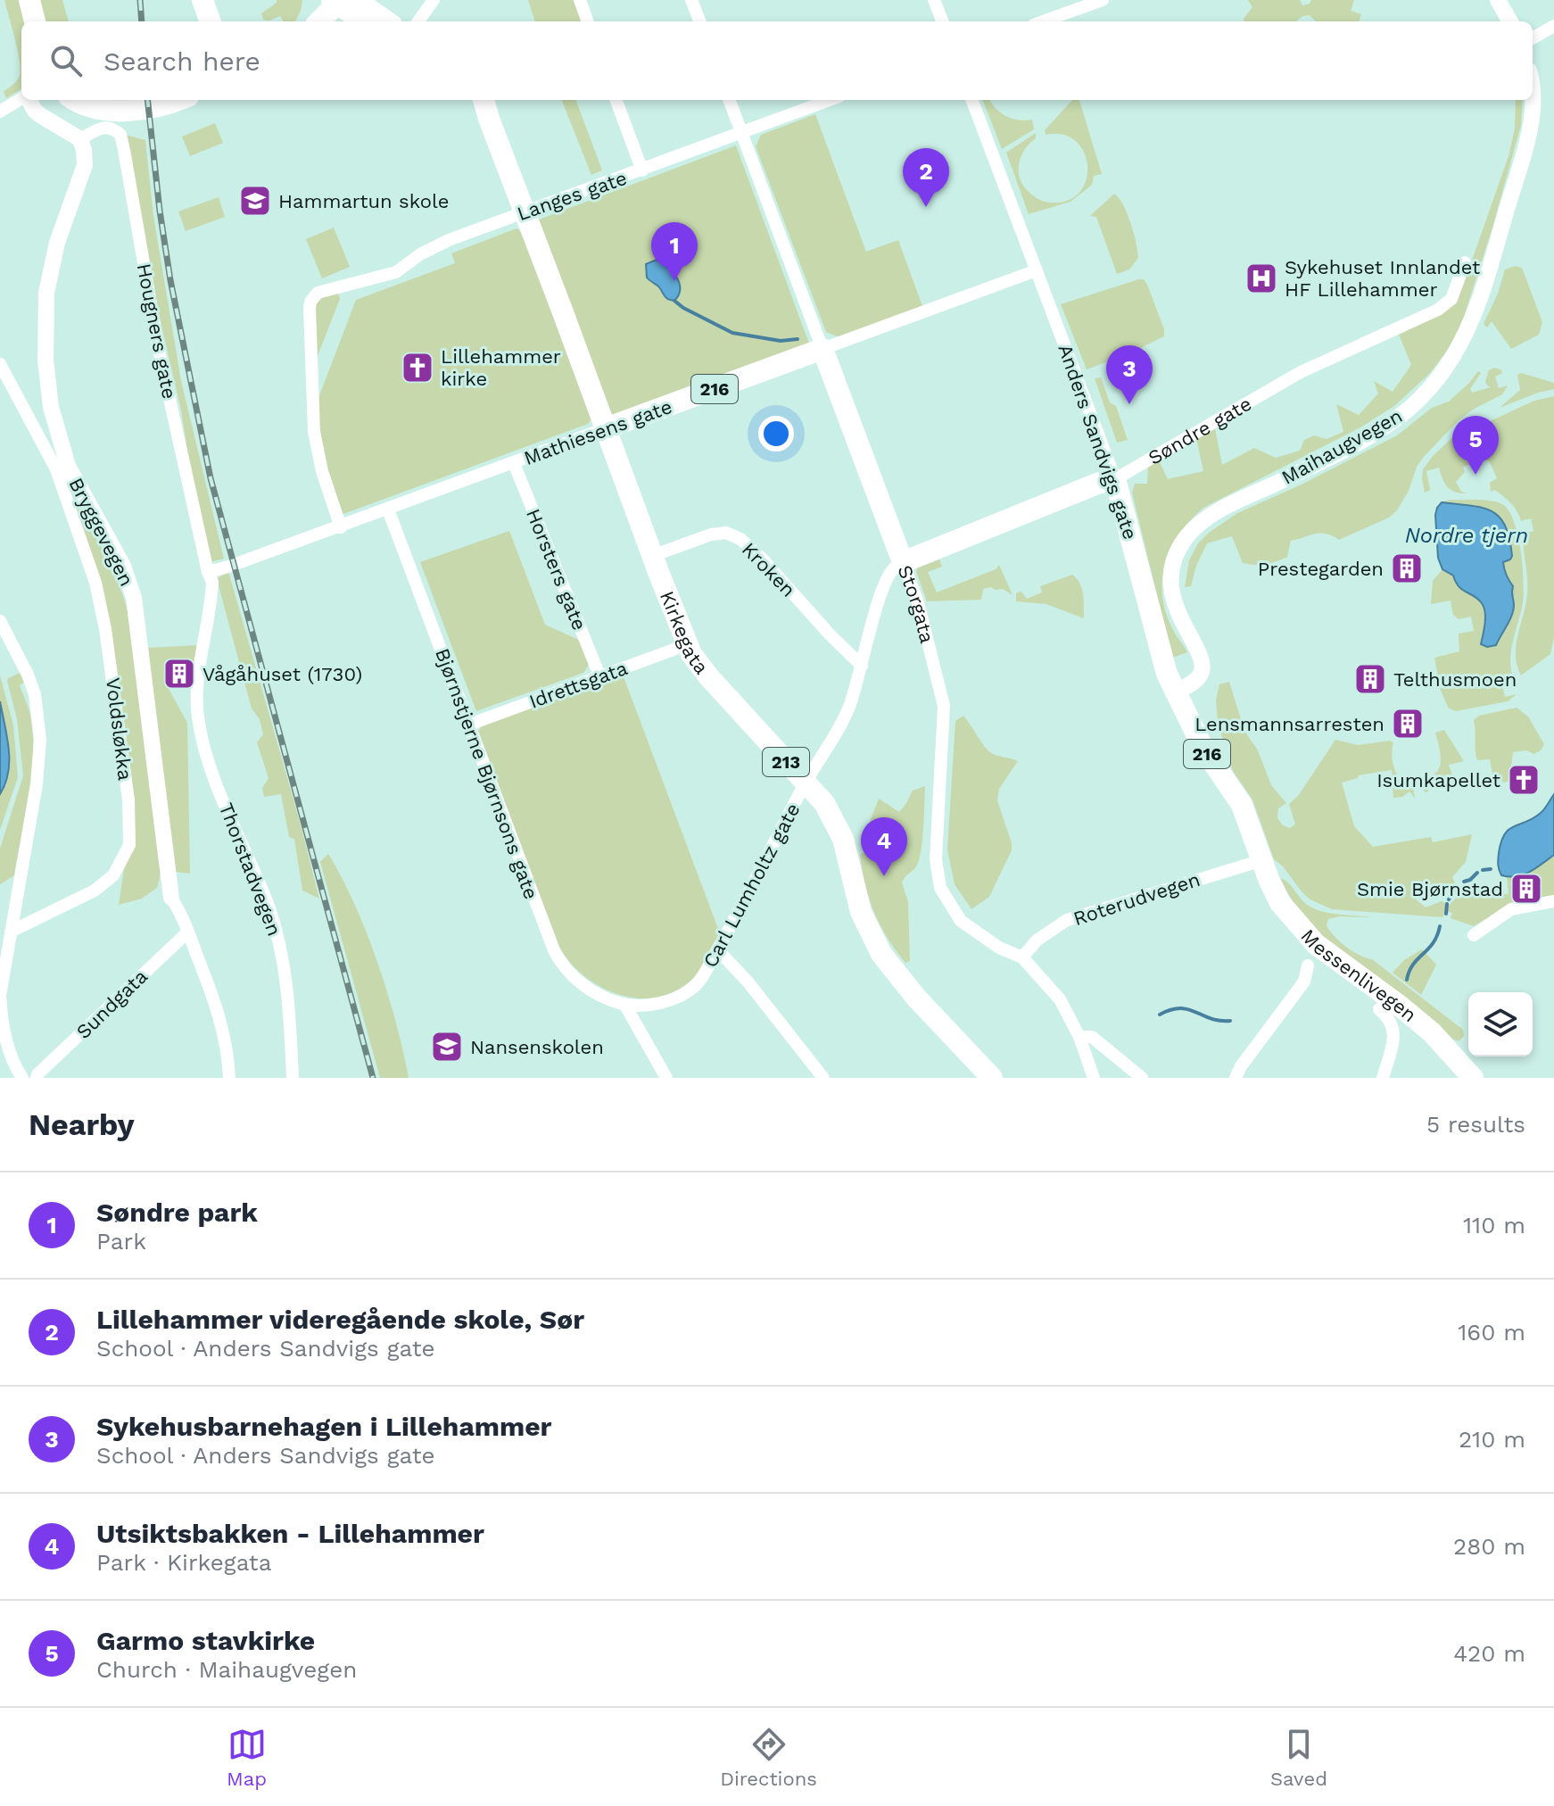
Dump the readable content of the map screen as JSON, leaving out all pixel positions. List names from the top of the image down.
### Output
{
  "streets": {
    "main road": [
      "216",
      "Søndre gate",
      "Mathiesens gate",
      "Anders Sandvigs gate",
      "Storgata",
      "Kirkegata",
      "213",
      "Messenlivegen"
    ],
    "street": [
      "Langes gate",
      "Hougners gate",
      "Maihaugvegen",
      "Bryggevegen",
      "Horsters gate",
      "Kroken",
      "Idrettsgata",
      "Voldsløkka",
      "Bjørnstjerne Bjørnsons gate",
      "Thorstadvegen",
      "Carl Lumholtz gate",
      "Roterudvegen",
      "Sundgata"
    ]
  },
  "crossings": [
    ["Langes gate", "Mathiesens gate"],
    ["Langes gate", "Storgata"],
    ["Langes gate", "Kirkegata"],
    ["Hougners gate", "Mathiesens gate"],
    ["Hougners gate", "Bryggevegen"],
    ["Hougners gate", "Thorstadvegen"],
    ["Søndre gate", "Anders Sandvigs gate"],
    ["Søndre gate", "Storgata"],
    ["Søndre gate", "Carl Lumholtz gate"],
    ["Mathiesens gate", "Anders Sandvigs gate"],
    ["Mathiesens gate", "Horsters gate"],
    ["Mathiesens gate", "Storgata"],
    ["Mathiesens gate", "Kirkegata"],
    ["Mathiesens gate", "Bjørnstjerne Bjørnsons gate"],
    ["Mathiesens gate", "Thorstadvegen"],
    ["Anders Sandvigs gate", "Maihaugvegen"],
    ["Anders Sandvigs gate", "Roterudvegen"],
    ["Anders Sandvigs gate", "Messenlivegen"],
    ["Bryggevegen", "Voldsløkka"],
    ["Bryggevegen", "Sundgata"],
    ["Horsters gate", "Idrettsgata"],
    ["Kroken", "Kirkegata"],
    ["Kroken", "Carl Lumholtz gate"],
    ["Storgata", "Carl Lumholtz gate"],
    ["Storgata", "Roterudvegen"],
    ["Kirkegata", "Idrettsgata"],
    ["Kirkegata", "213"],
    ["Kirkegata", "Carl Lumholtz gate"],
    ["Idrettsgata", "Bjørnstjerne Bjørnsons gate"],
    ["Bjørnstjerne Bjørnsons gate", "Carl Lumholtz gate"],
    ["Roterudvegen", "Messenlivegen"]
  ],
  "water": ["Nordre tjern"],
  "places": {
    "school or university": ["Hammartun skole", "Nansenskolen"],
    "hospital": ["Sykehuset Innlandet HF Lillehammer"],
    "church": ["Lillehammer kirke", "Isumkapellet"],
    "building": [
      "Prestegarden",
      "Vågåhuset (1730)",
      "Telthusmoen",
      "Lensmannsarresten",
      "Smie Bjørnstad"
    ]
  },
  "page": {
    "search": "Search here",
    "pins": [
      "2",
      "1",
      "3",
      "5",
      "4"
    ],
    "heading": ["Nearby", "5 results"],
    "list": [
      {
        "mark": "1",
        "name": "Søndre park",
        "note": "Park",
        "value": "110 m"
      },
      {
        "mark": "2",
        "name": "Lillehammer videregående skole, Sør",
        "note": "School · Anders Sandvigs gate",
        "value": "160 m"
      },
      {
        "mark": "3",
        "name": "Sykehusbarnehagen i Lillehammer",
        "note": "School · Anders Sandvigs gate",
        "value": "210 m"
      },
      {
        "mark": "4",
        "name": "Utsiktsbakken - Lillehammer",
        "note": "Park · Kirkegata",
        "value": "280 m"
      },
      {
        "mark": "5",
        "name": "Garmo stavkirke",
        "note": "Church · Maihaugvegen",
        "value": "420 m"
      }
    ],
    "nav": ["Map", "Directions", "Saved"]
  }
}
